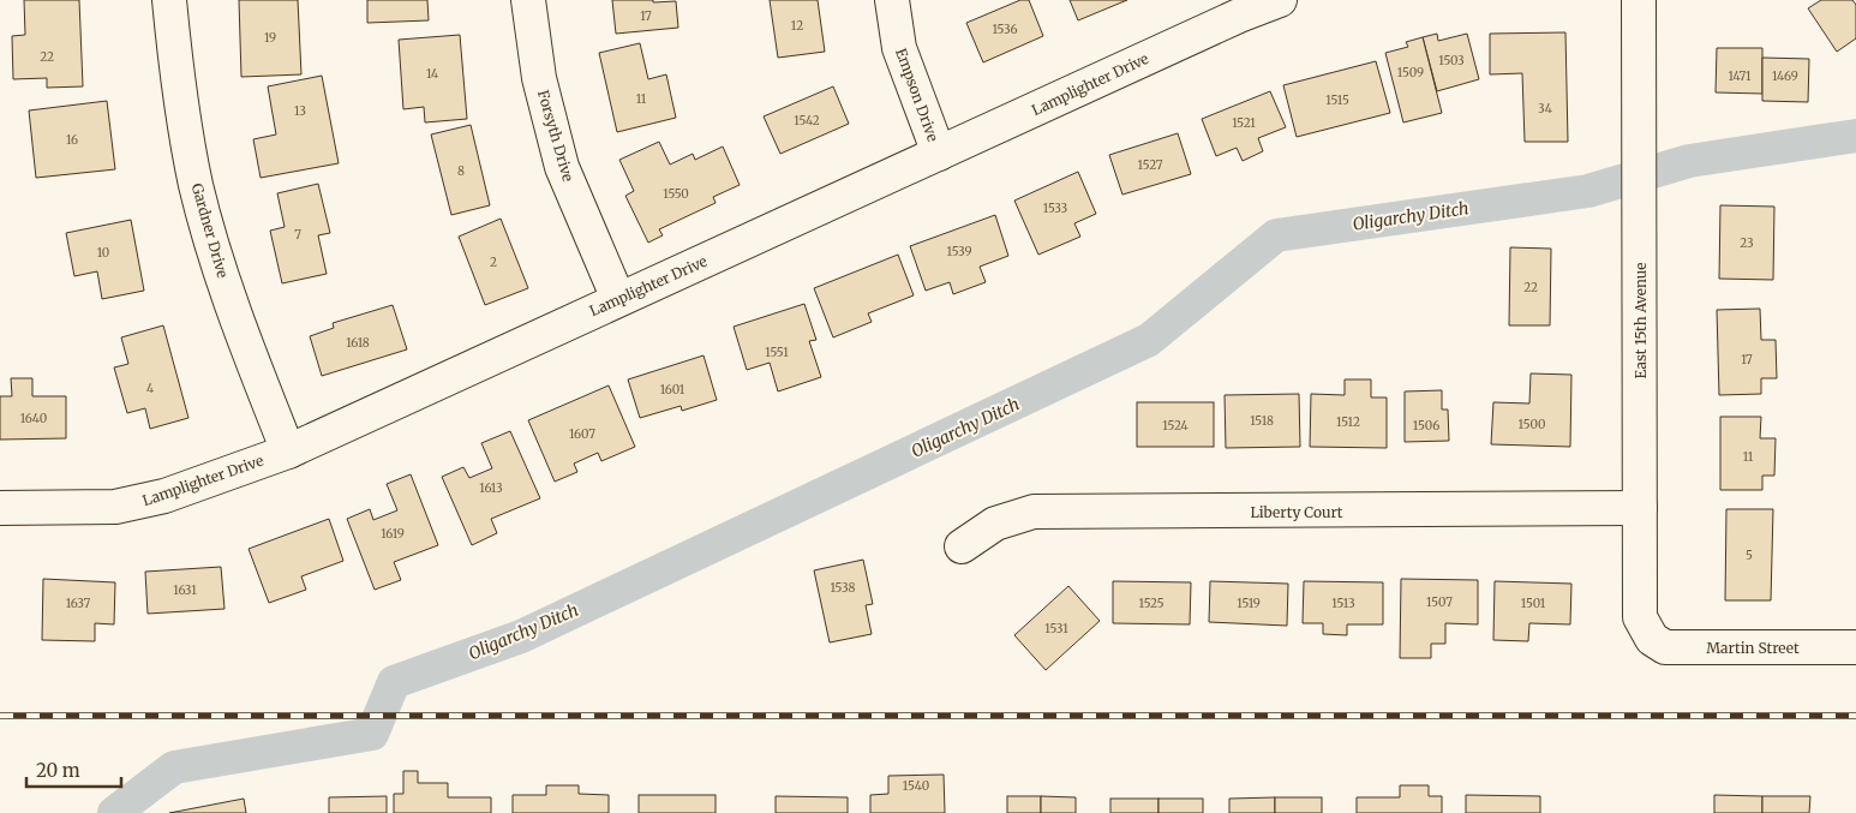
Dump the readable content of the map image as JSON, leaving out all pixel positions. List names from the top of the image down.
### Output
{
  "streets": {
    "street": [
      "Lamplighter Drive",
      "Empson Drive",
      "Forsyth Drive",
      "Gardner Drive",
      "East 15th Avenue",
      "Liberty Court",
      "Martin Street"
    ]
  },
  "crossings": [
    ["Lamplighter Drive", "Empson Drive"],
    ["Lamplighter Drive", "Forsyth Drive"],
    ["Lamplighter Drive", "Gardner Drive"],
    ["East 15th Avenue", "Liberty Court"],
    ["East 15th Avenue", "Martin Street"]
  ],
  "water": ["Oligarchy Ditch"],
  "house_numbers": [
    "17",
    "12",
    "1536",
    "19",
    "22",
    "1503",
    "1509",
    "14",
    "1471",
    "1469",
    "11",
    "1515",
    "34",
    "13",
    "1542",
    "1521",
    "16",
    "1527",
    "8",
    "1550",
    "1533",
    "7",
    "23",
    "1539",
    "10",
    "2",
    "22",
    "1618",
    "1551",
    "17",
    "4",
    "1601",
    "1640",
    "1518",
    "1512",
    "1500",
    "1524",
    "1506",
    "1607",
    "11",
    "1613",
    "1619",
    "5",
    "1538",
    "1631",
    "1507",
    "1637",
    "1525",
    "1519",
    "1513",
    "1501",
    "1531",
    "1540"
  ],
  "scale_bar": "20 m"
}
